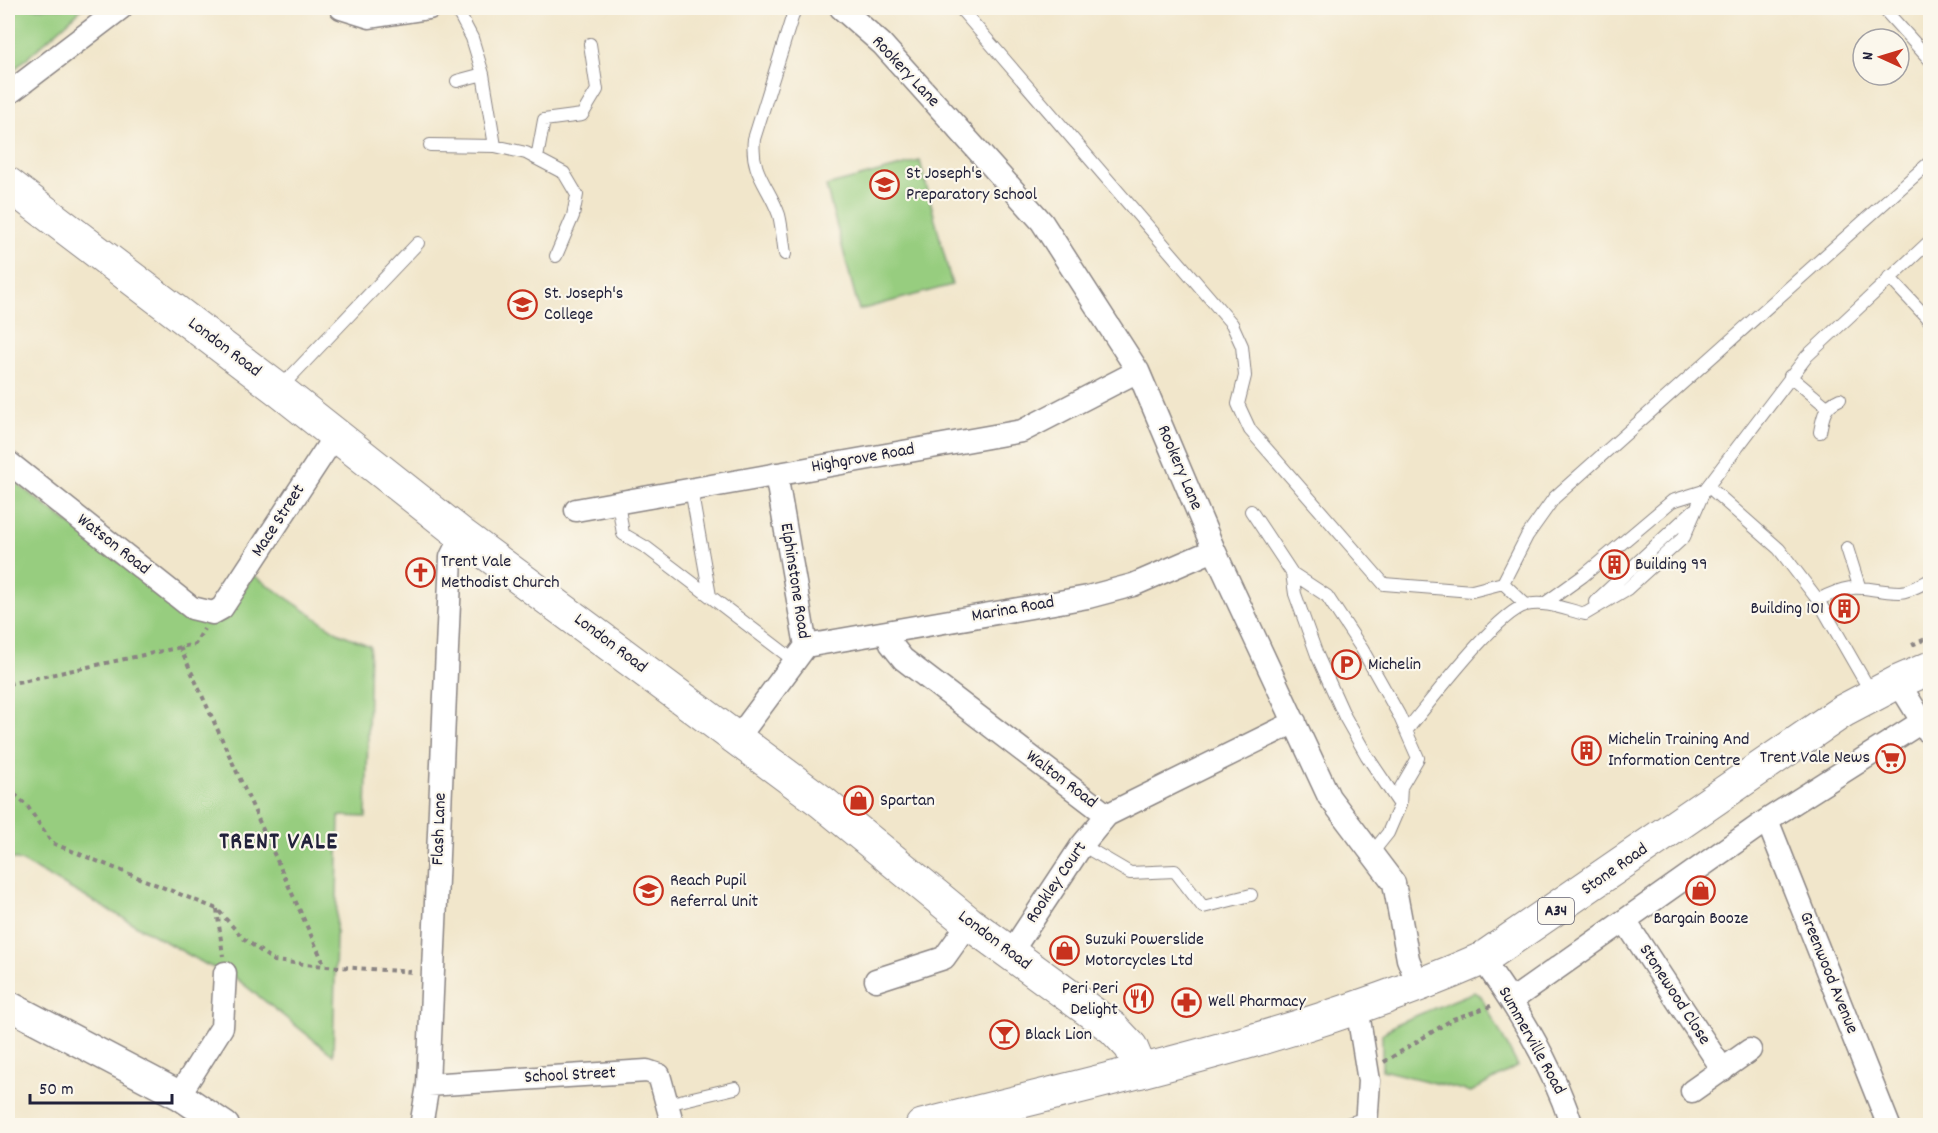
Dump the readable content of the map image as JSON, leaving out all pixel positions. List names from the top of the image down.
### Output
{
  "streets": {
    "main road": ["London Road", "Stone Road", "A34"],
    "street": [
      "Rookery Lane",
      "Highgrove Road",
      "Mace Street",
      "Watson Road",
      "Elphinstone Road",
      "Marina Road",
      "Walton Road",
      "Flash Lane",
      "Rookley Court",
      "Greenwood Avenue",
      "Stonewood Close",
      "Summerville Road",
      "School Street"
    ]
  },
  "crossings": [
    ["Rookery Lane", "Highgrove Road"],
    ["Rookery Lane", "Marina Road"],
    ["Rookery Lane", "Walton Road"],
    ["Rookery Lane", "Stone Road"],
    ["London Road", "Mace Street"],
    ["London Road", "Elphinstone Road"],
    ["London Road", "Flash Lane"],
    ["London Road", "Stone Road"],
    ["London Road", "Rookley Court"],
    ["London Road", "A34"],
    ["Highgrove Road", "Elphinstone Road"],
    ["Mace Street", "Watson Road"],
    ["Elphinstone Road", "Marina Road"],
    ["Marina Road", "Walton Road"],
    ["Walton Road", "Rookley Court"],
    ["Flash Lane", "School Street"],
    ["Stone Road", "A34"],
    ["Stone Road", "Summerville Road"]
  ],
  "districts": ["TRENT VALE"],
  "places": {
    "school or university": ["St Joseph's Preparatory School", "St. Joseph's College", "Reach Pupil Referral Unit"],
    "building": ["Building 99", "Building 101", "Michelin Training And Information Centre"],
    "church": ["Trent Vale Methodist Church"],
    "parking": ["Michelin"],
    "supermarket": ["Trent Vale News"],
    "shop": ["Spartan", "Bargain Booze", "Suzuki Powerslide Motorcycles Ltd"],
    "restaurant": ["Peri Peri Delight"],
    "pharmacy": ["Well Pharmacy"],
    "bar": ["Black Lion"]
  },
  "scale_bar": "50 m",
  "north": "left"
}
